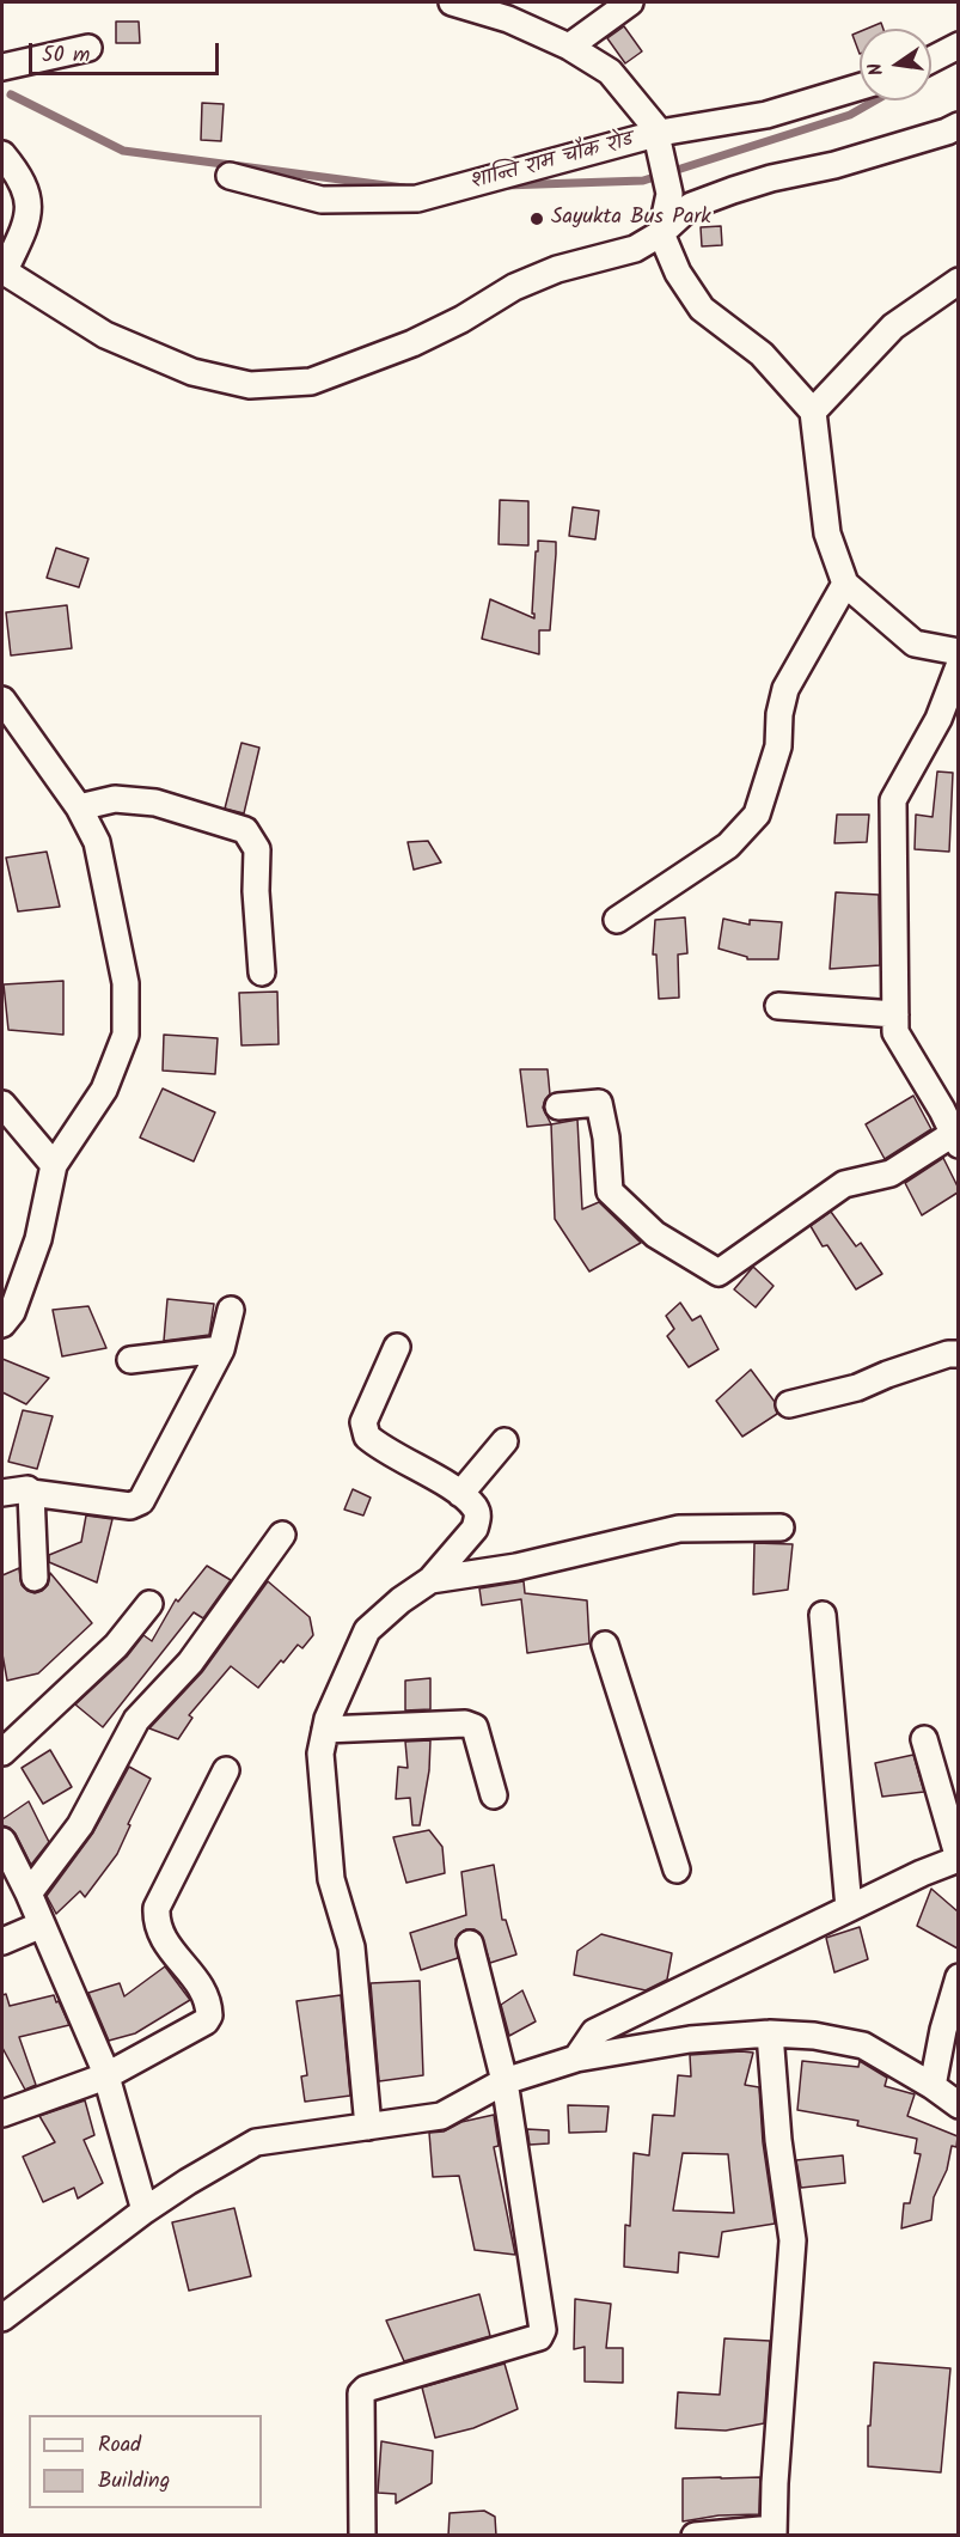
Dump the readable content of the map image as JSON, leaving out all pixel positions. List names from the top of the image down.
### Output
{
  "streets": {
    "street": ["शान्ति राम चौक रोड"]
  },
  "places": ["Sayukta Bus Park"],
  "legend": ["Road", "Building"],
  "scale_bar": "50 m",
  "north": "left"
}
